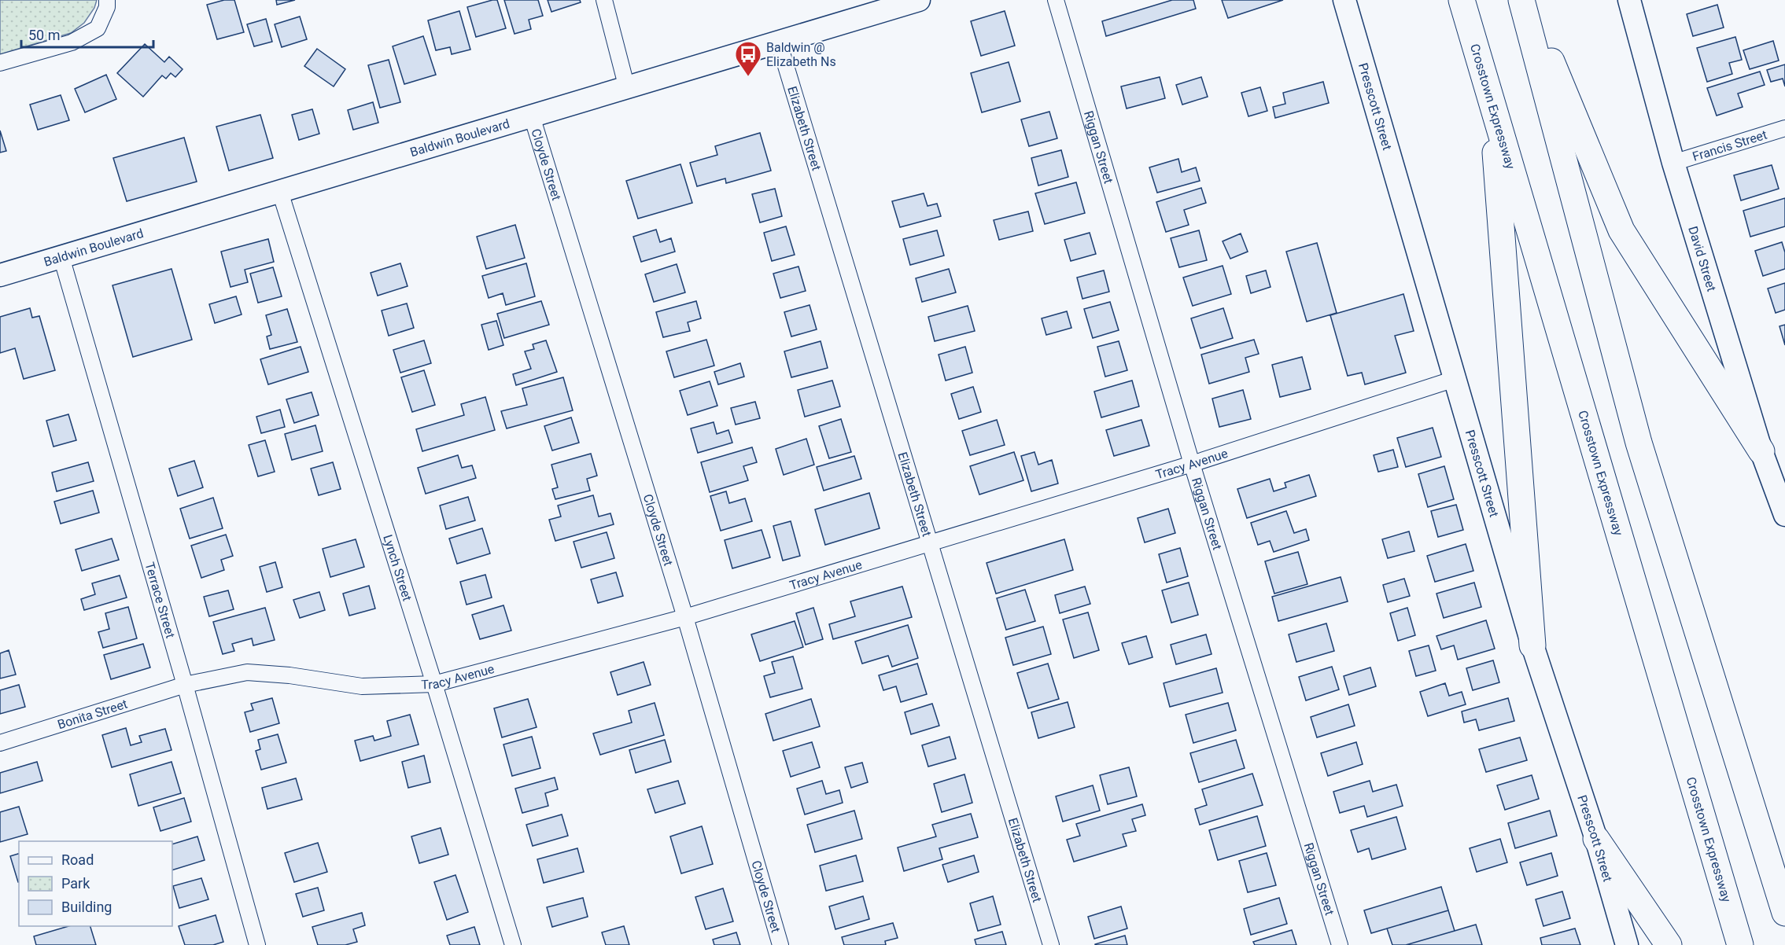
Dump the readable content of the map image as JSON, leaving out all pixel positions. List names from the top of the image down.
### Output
{
  "streets": {
    "highway": ["Crosstown Expressway"],
    "main road": ["Presscott Street", "Baldwin Boulevard", "David Street"],
    "street": [
      "Elizabeth Street",
      "Francis Street",
      "Riggan Street",
      "Cloyde Street",
      "Tracy Avenue",
      "Lynch Street",
      "Terrace Street",
      "Bonita Street"
    ]
  },
  "crossings": [
    ["Presscott Street", "Tracy Avenue"],
    ["Elizabeth Street", "Baldwin Boulevard"],
    ["Elizabeth Street", "Tracy Avenue"],
    ["Baldwin Boulevard", "Cloyde Street"],
    ["Baldwin Boulevard", "Lynch Street"],
    ["Baldwin Boulevard", "Terrace Street"],
    ["Francis Street", "David Street"],
    ["Riggan Street", "Tracy Avenue"],
    ["Cloyde Street", "Tracy Avenue"],
    ["Tracy Avenue", "Lynch Street"],
    ["Tracy Avenue", "Terrace Street"],
    ["Tracy Avenue", "Bonita Street"],
    ["Terrace Street", "Bonita Street"]
  ],
  "places": {
    "bus stop": ["Baldwin @ Elizabeth Ns"]
  },
  "legend": ["Road", "Park", "Building"],
  "scale_bar": "50 m"
}
